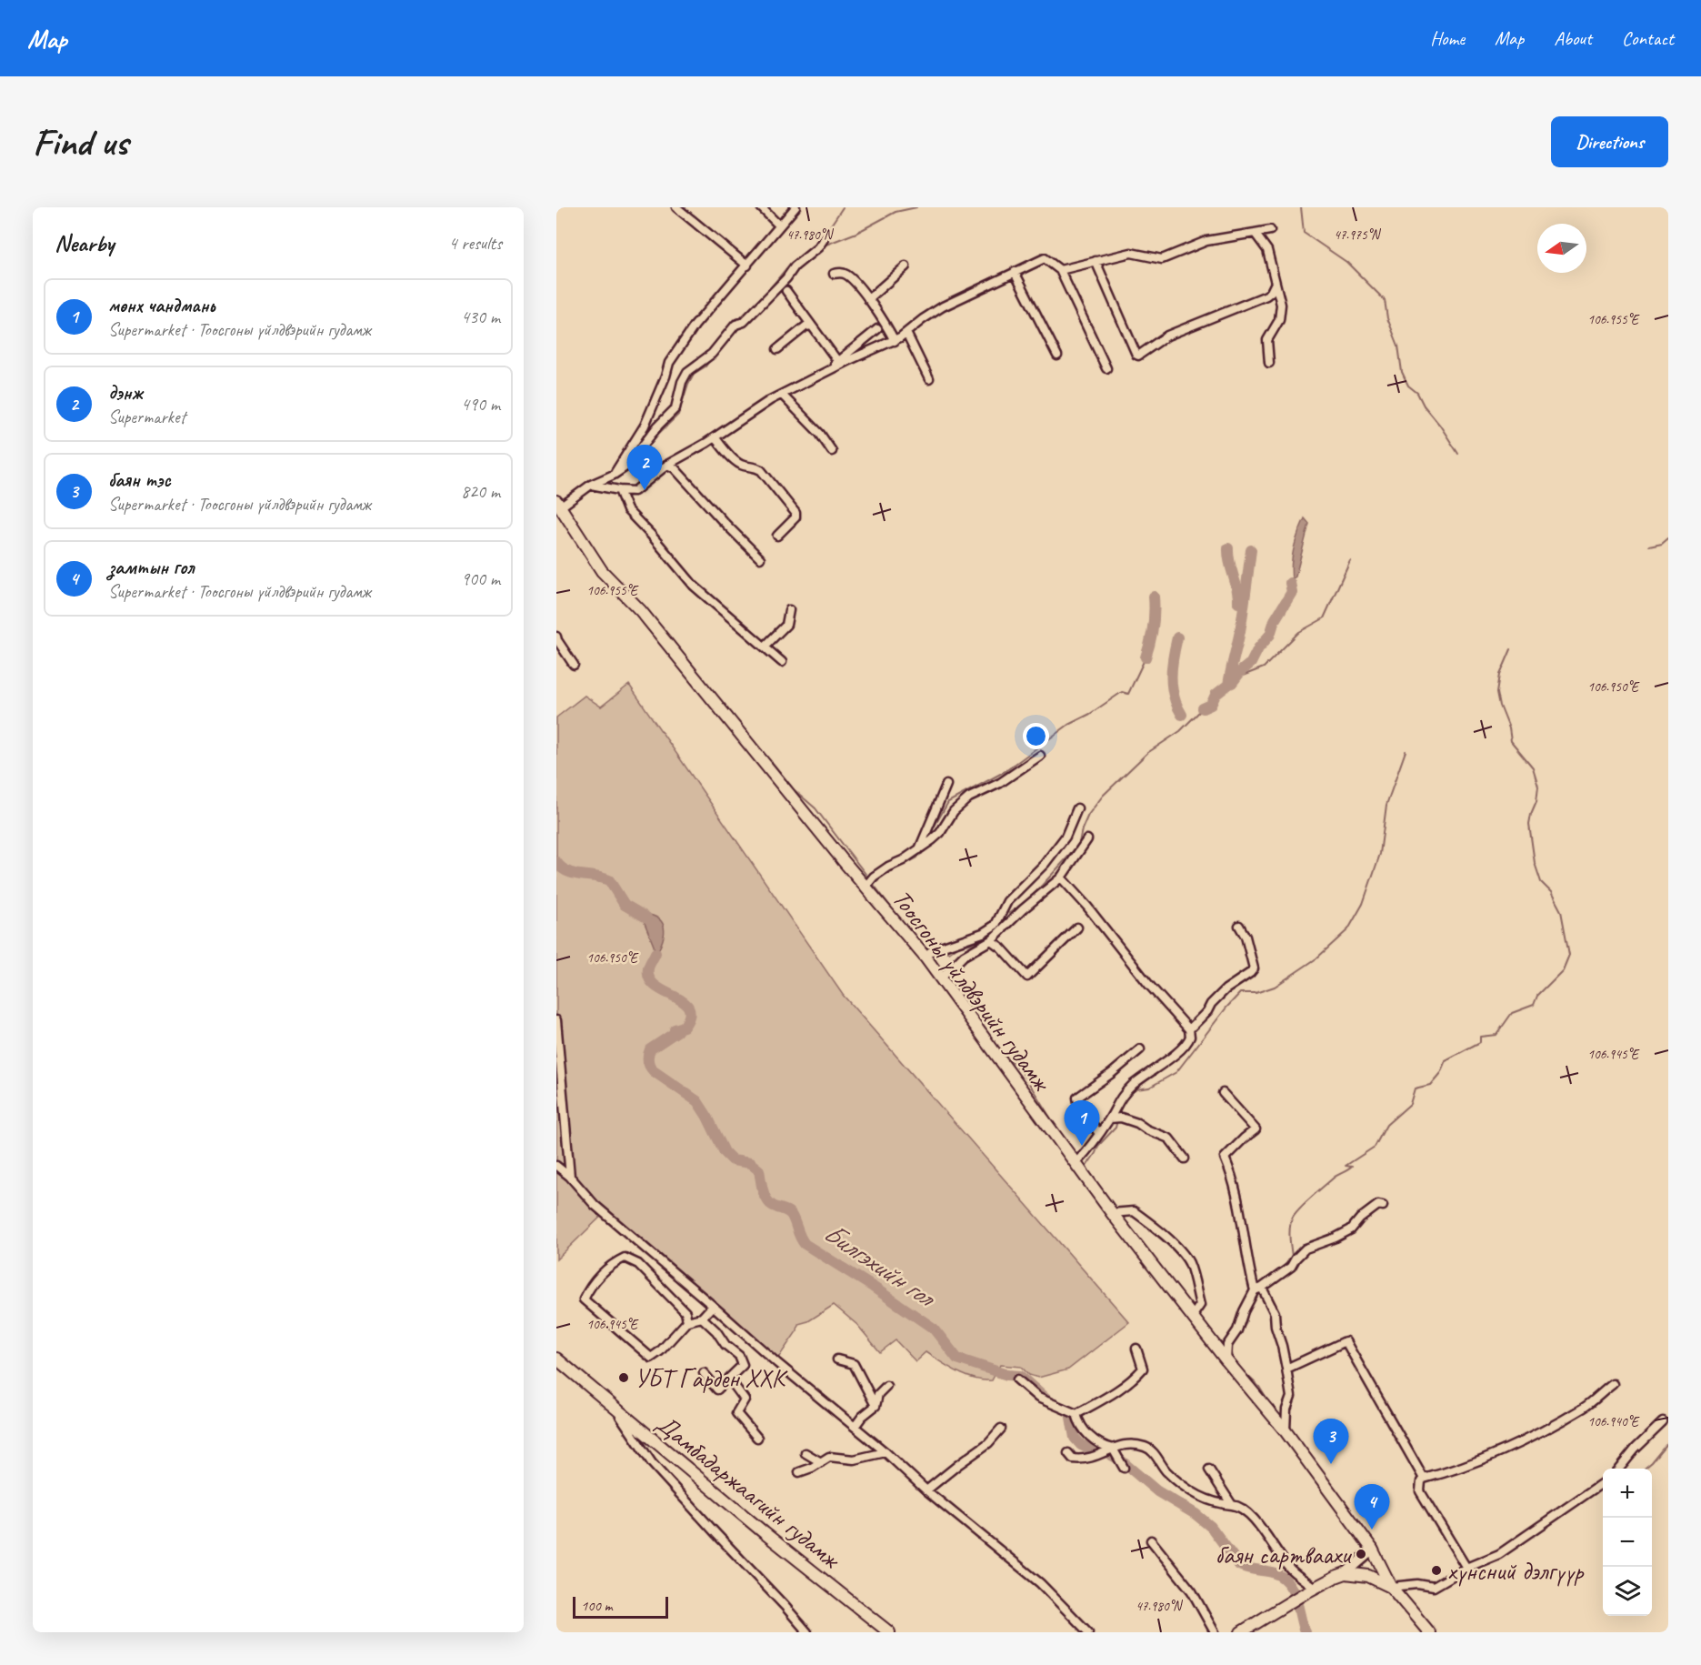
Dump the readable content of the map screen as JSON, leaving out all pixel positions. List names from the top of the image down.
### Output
{
  "streets": {
    "main road": ["Тоосгоны үйлдвэрийн гудамж", "Дамбадаржаагийн гудамж"]
  },
  "water": ["Билгэхийн гол"],
  "places": ["УБТ Гарден ХХК", "баян сартваахи", "хүнсний дэлгүүр"],
  "scale_bar": "100 m",
  "north": "left",
  "page": {
    "header": "Map",
    "nav": [
      "Home",
      "Map",
      "About",
      "Contact"
    ],
    "buttons": "Directions",
    "title": "Find us",
    "heading": ["Nearby", "4 results"],
    "list": [
      {
        "mark": "1",
        "name": "мөнх чандмань",
        "note": "Supermarket · Тоосгоны үйлдвэрийн гудамж",
        "value": "430 m"
      },
      {
        "mark": "2",
        "name": "дэнж",
        "note": "Supermarket",
        "value": "490 m"
      },
      {
        "mark": "3",
        "name": "баян тэс",
        "note": "Supermarket · Тоосгоны үйлдвэрийн гудамж",
        "value": "820 m"
      },
      {
        "mark": "4",
        "name": "замтын гол",
        "note": "Supermarket · Тоосгоны үйлдвэрийн гудамж",
        "value": "900 m"
      }
    ],
    "pins": [
      "2",
      "1",
      "3",
      "4"
    ],
    "map_buttons": ["+", "−"],
    "scale": "100 m"
  },
  "coordinates": [
    "47.980°N",
    "47.975°N",
    "106.955°E",
    "106.950°E",
    "106.945°E",
    "106.940°E"
  ]
}
